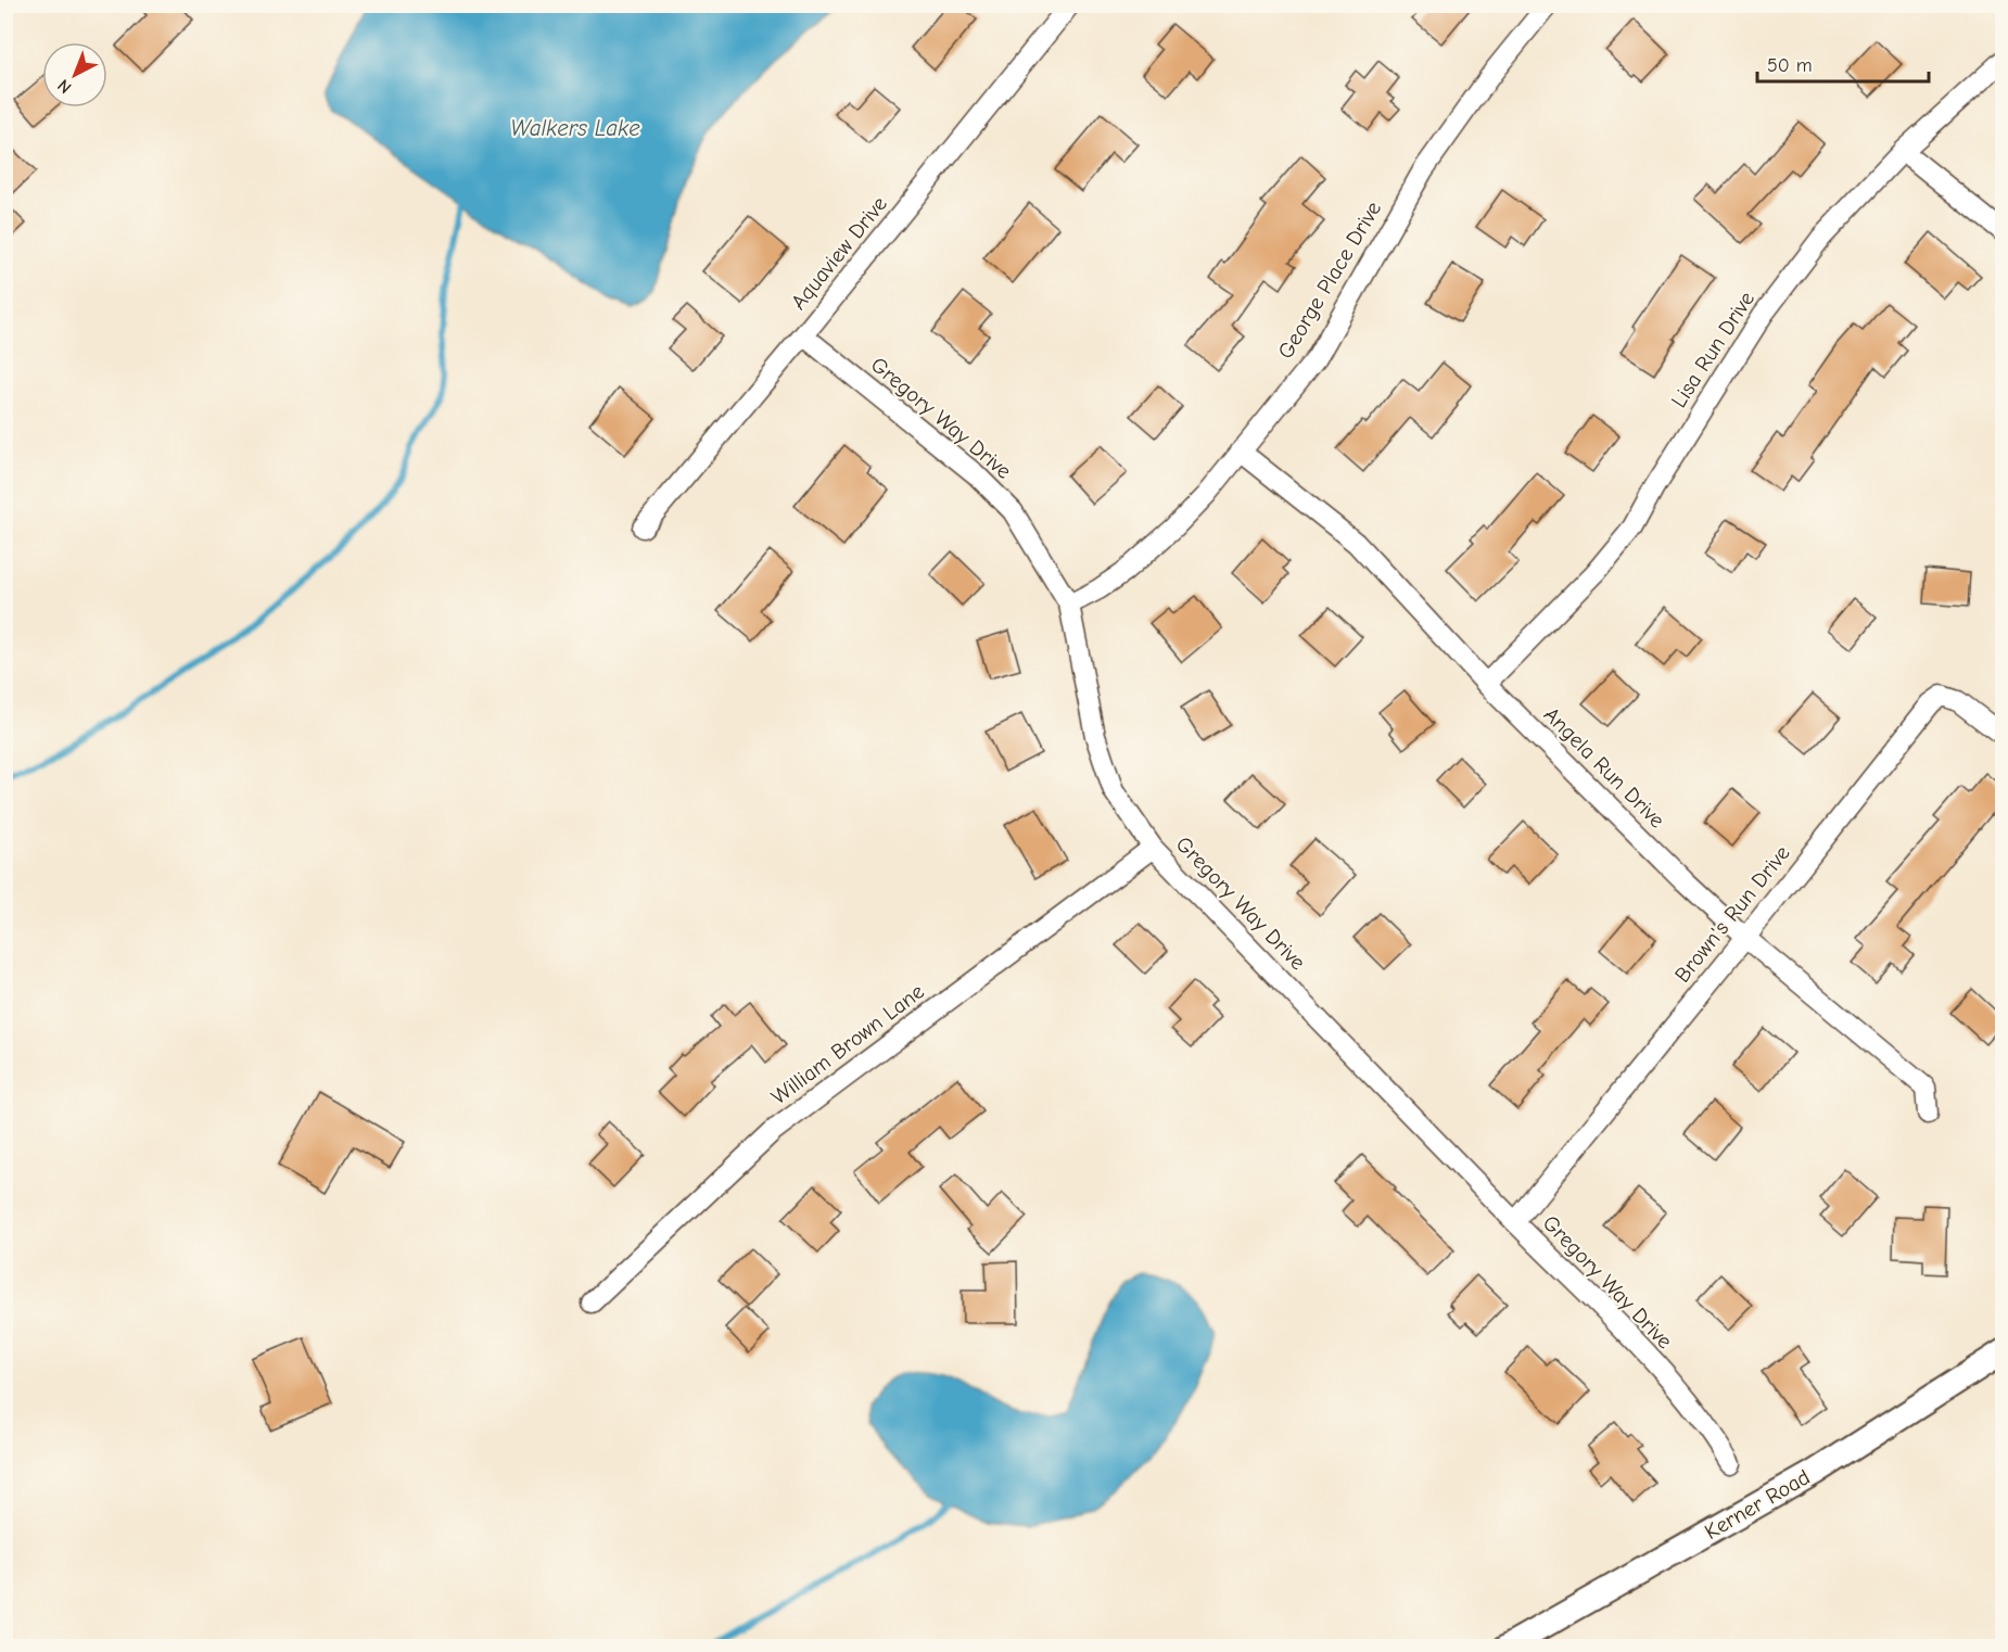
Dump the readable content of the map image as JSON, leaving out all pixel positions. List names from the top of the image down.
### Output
{
  "streets": {
    "street": [
      "Aquaview Drive",
      "George Place Drive",
      "Lisa Run Drive",
      "Gregory Way Drive",
      "Angela Run Drive",
      "Brown's Run Drive",
      "William Brown Lane",
      "Kerner Road"
    ]
  },
  "crossings": [
    ["Aquaview Drive", "Gregory Way Drive"],
    ["George Place Drive", "Gregory Way Drive"],
    ["George Place Drive", "Angela Run Drive"],
    ["Lisa Run Drive", "Angela Run Drive"],
    ["Gregory Way Drive", "Brown's Run Drive"],
    ["Gregory Way Drive", "William Brown Lane"],
    ["Angela Run Drive", "Brown's Run Drive"]
  ],
  "water": ["Walkers Lake"],
  "scale_bar": "50 m",
  "north": "bottom left"
}
